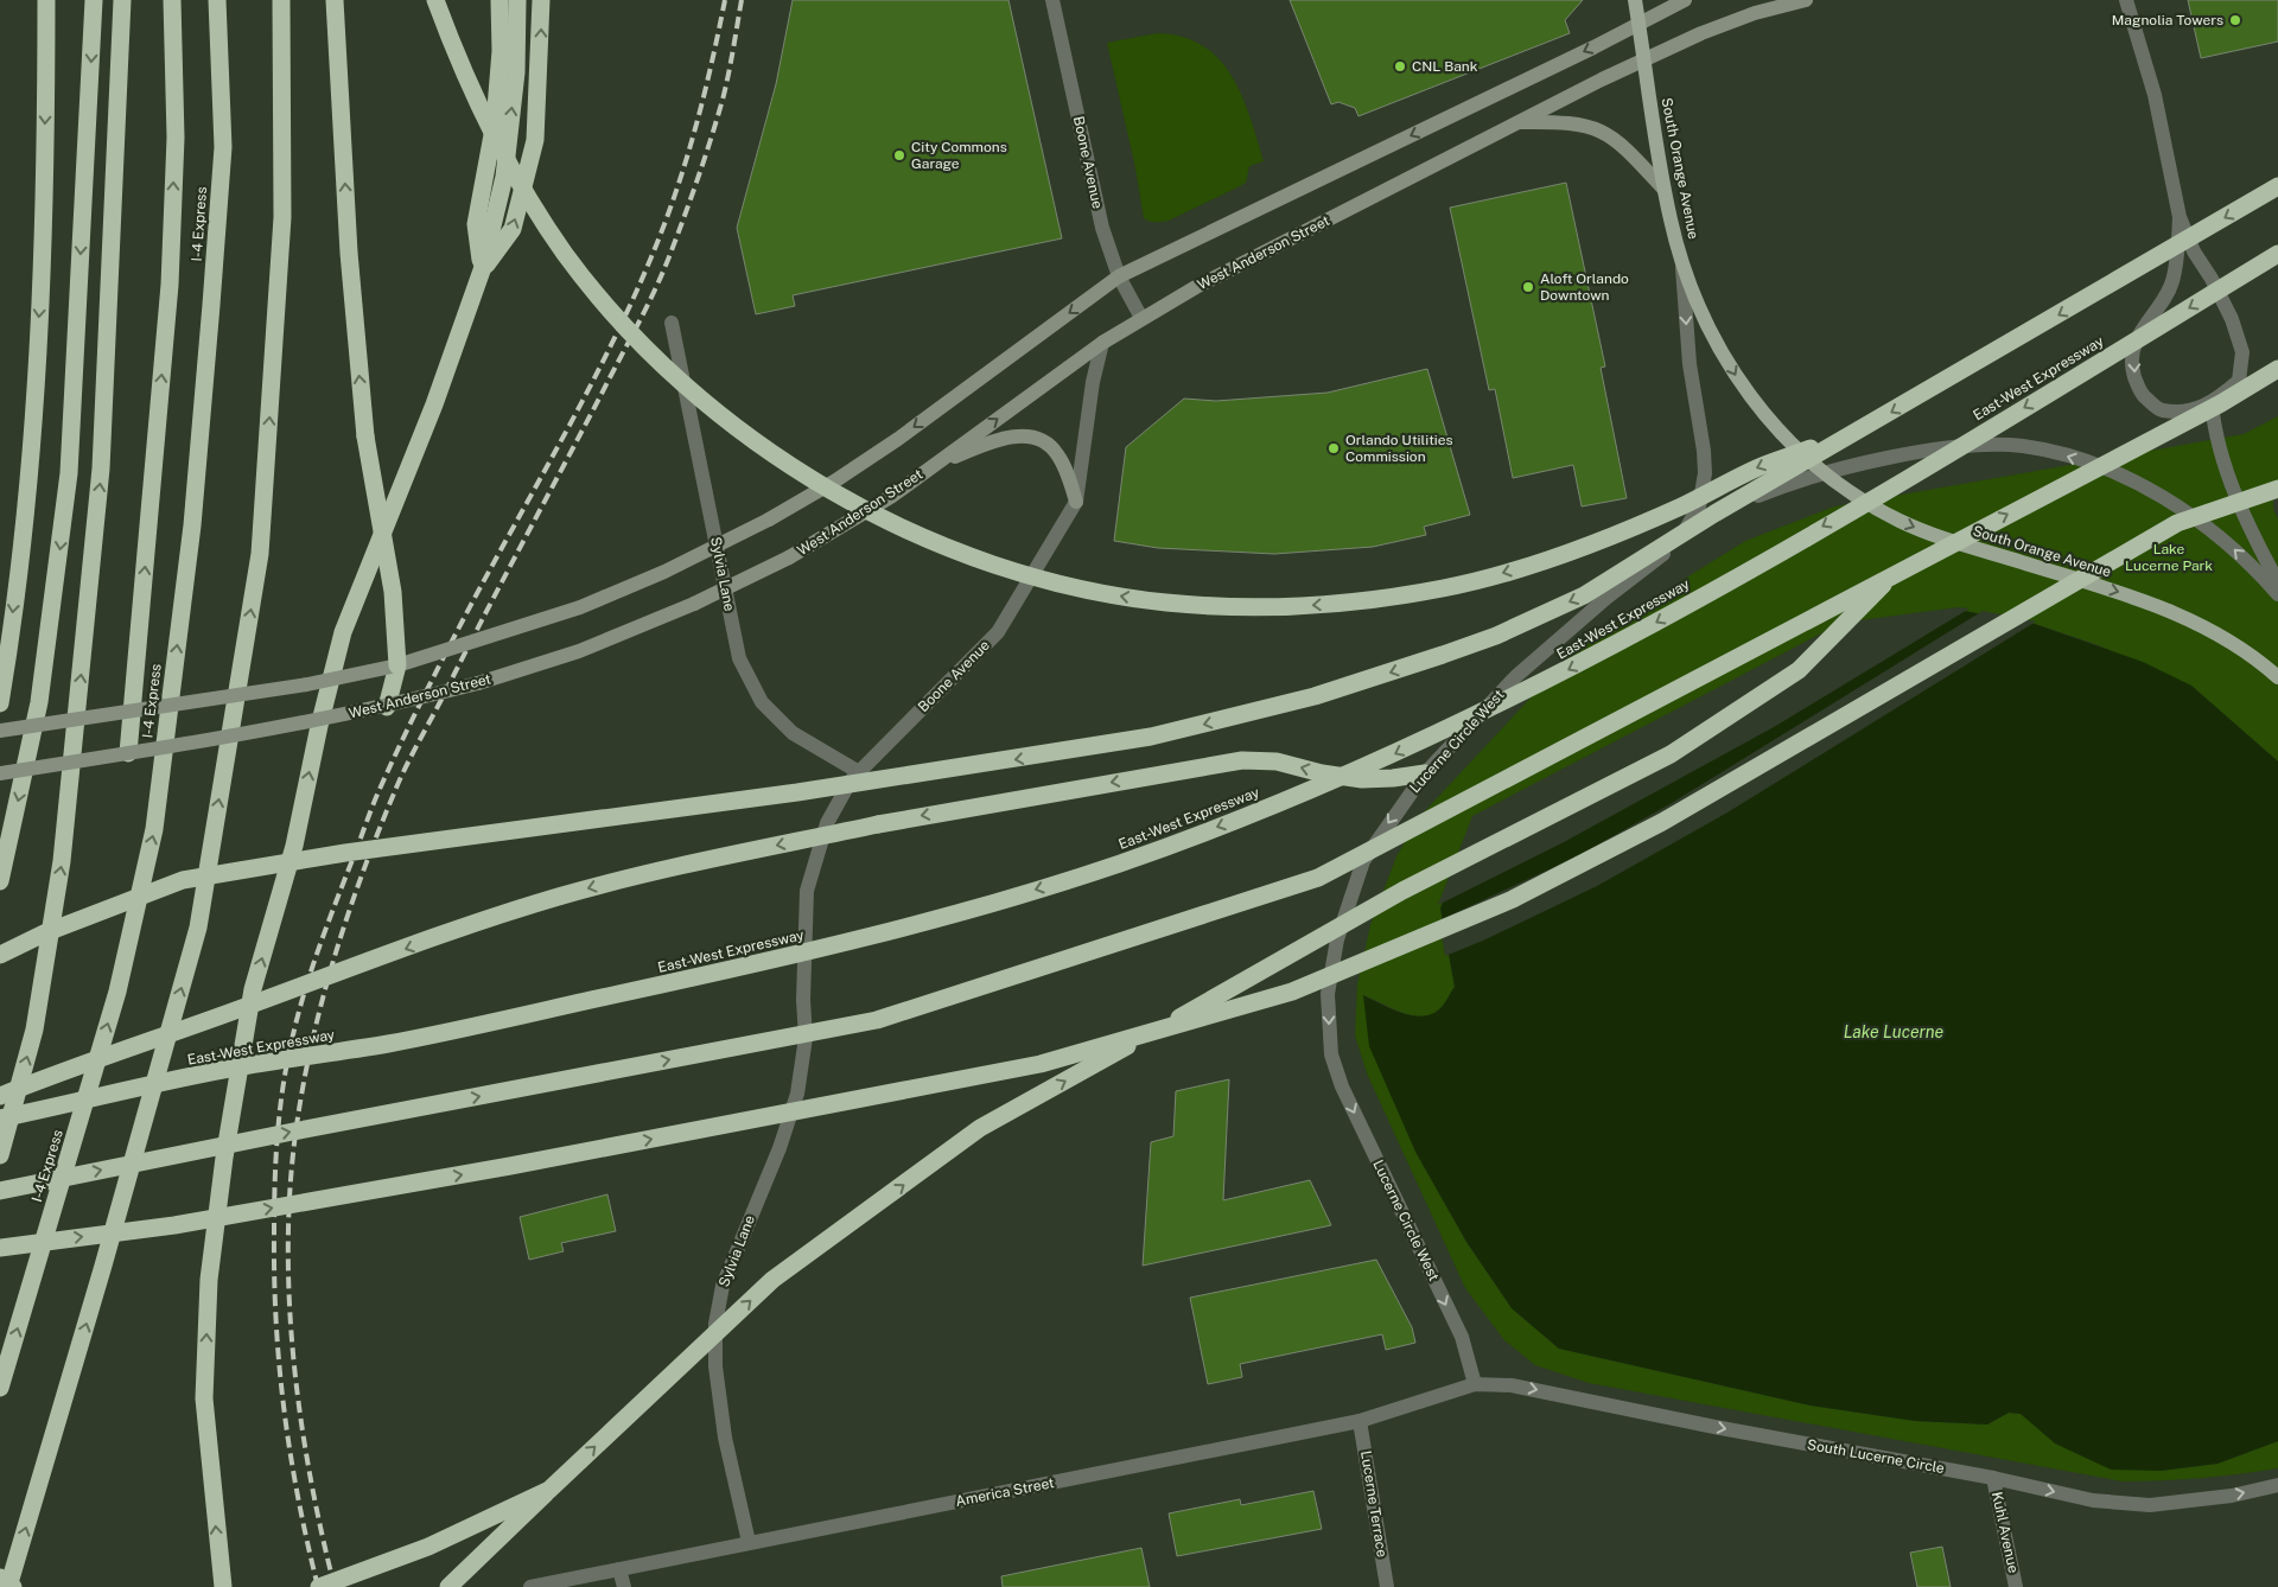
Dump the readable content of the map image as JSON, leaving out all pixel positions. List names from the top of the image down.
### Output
{
  "streets": {
    "highway": ["I-4 Express", "East-West Expressway"],
    "main road": ["South Orange Avenue", "West Anderson Street"],
    "street": [
      "Boone Avenue",
      "Sylvia Lane",
      "Lucerne Circle West",
      "South Lucerne Circle",
      "America Street",
      "Lucerne Terrace",
      "Kuhl Avenue"
    ]
  },
  "crossings": [
    ["Boone Avenue", "West Anderson Street"],
    ["Boone Avenue", "Sylvia Lane"],
    ["South Orange Avenue", "West Anderson Street"],
    ["South Orange Avenue", "Lucerne Circle West"],
    ["Sylvia Lane", "America Street"],
    ["Lucerne Circle West", "South Lucerne Circle"],
    ["Lucerne Circle West", "America Street"],
    ["South Lucerne Circle", "America Street"],
    ["South Lucerne Circle", "Kuhl Avenue"],
    ["America Street", "Lucerne Terrace"]
  ],
  "one_way": ["South Orange Avenue", "Lucerne Circle West", "South Lucerne Circle"],
  "water": ["Lake Lucerne"],
  "parks": ["Lake Lucerne Park"],
  "places": [
    "Magnolia Towers",
    "CNL Bank",
    "City Commons Garage",
    "Aloft Orlando Downtown",
    "Orlando Utilities Commission"
  ]
}
